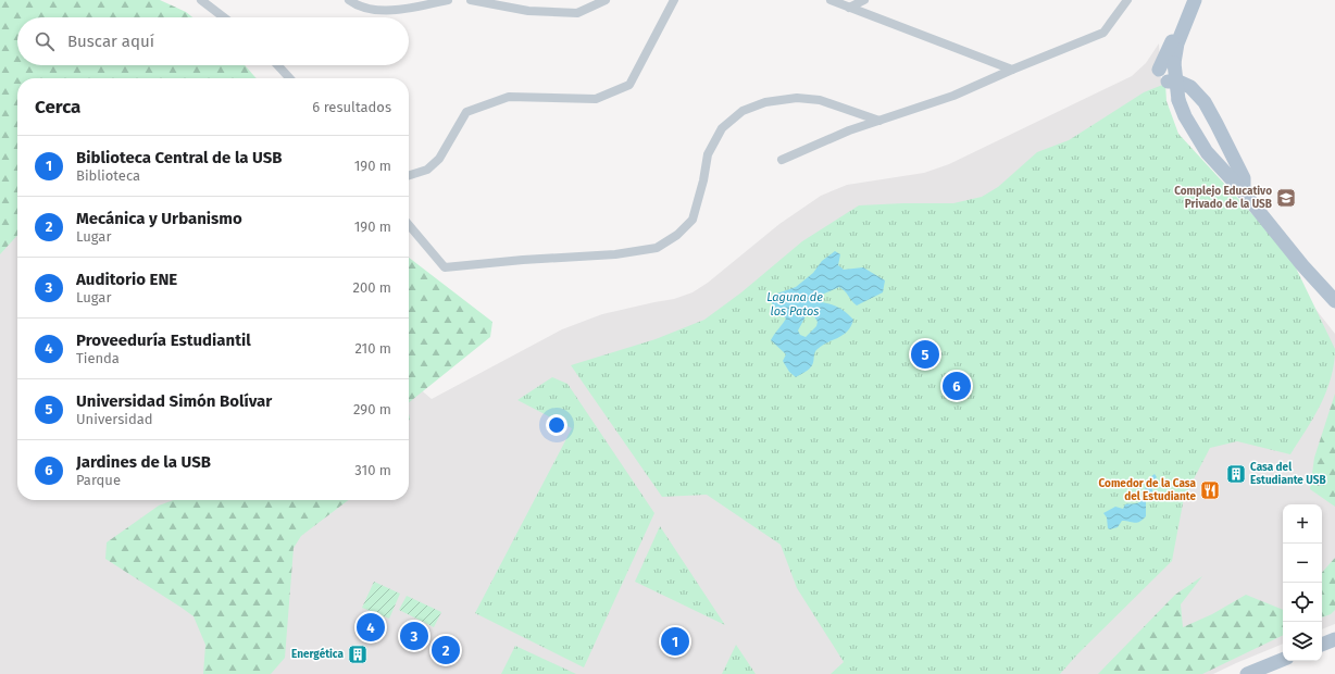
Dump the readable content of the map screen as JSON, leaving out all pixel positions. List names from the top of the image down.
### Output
{
  "water": ["Laguna de los Patos"],
  "places": {
    "school or university": ["Complejo Educativo Privado de la USB"],
    "building": ["Casa del Estudiante USB", "Energética"],
    "restaurant": ["Comedor de la Casa del Estudiante"]
  },
  "page": {
    "search": "Buscar aquí",
    "heading": ["Cerca", "6 resultados"],
    "list": [
      {
        "mark": "1",
        "name": "Biblioteca Central de la USB",
        "note": "Biblioteca",
        "value": "190 m"
      },
      {
        "mark": "2",
        "name": "Mecánica y Urbanismo",
        "note": "Lugar",
        "value": "190 m"
      },
      {
        "mark": "3",
        "name": "Auditorio ENE",
        "note": "Lugar",
        "value": "200 m"
      },
      {
        "mark": "4",
        "name": "Proveeduría Estudiantil",
        "note": "Tienda",
        "value": "210 m"
      },
      {
        "mark": "5",
        "name": "Universidad Simón Bolívar",
        "note": "Universidad",
        "value": "290 m"
      },
      {
        "mark": "6",
        "name": "Jardines de la USB",
        "note": "Parque",
        "value": "310 m"
      }
    ],
    "pins": [
      "5",
      "6",
      "4",
      "3",
      "1",
      "2"
    ],
    "map_buttons": ["+", "−"]
  }
}
